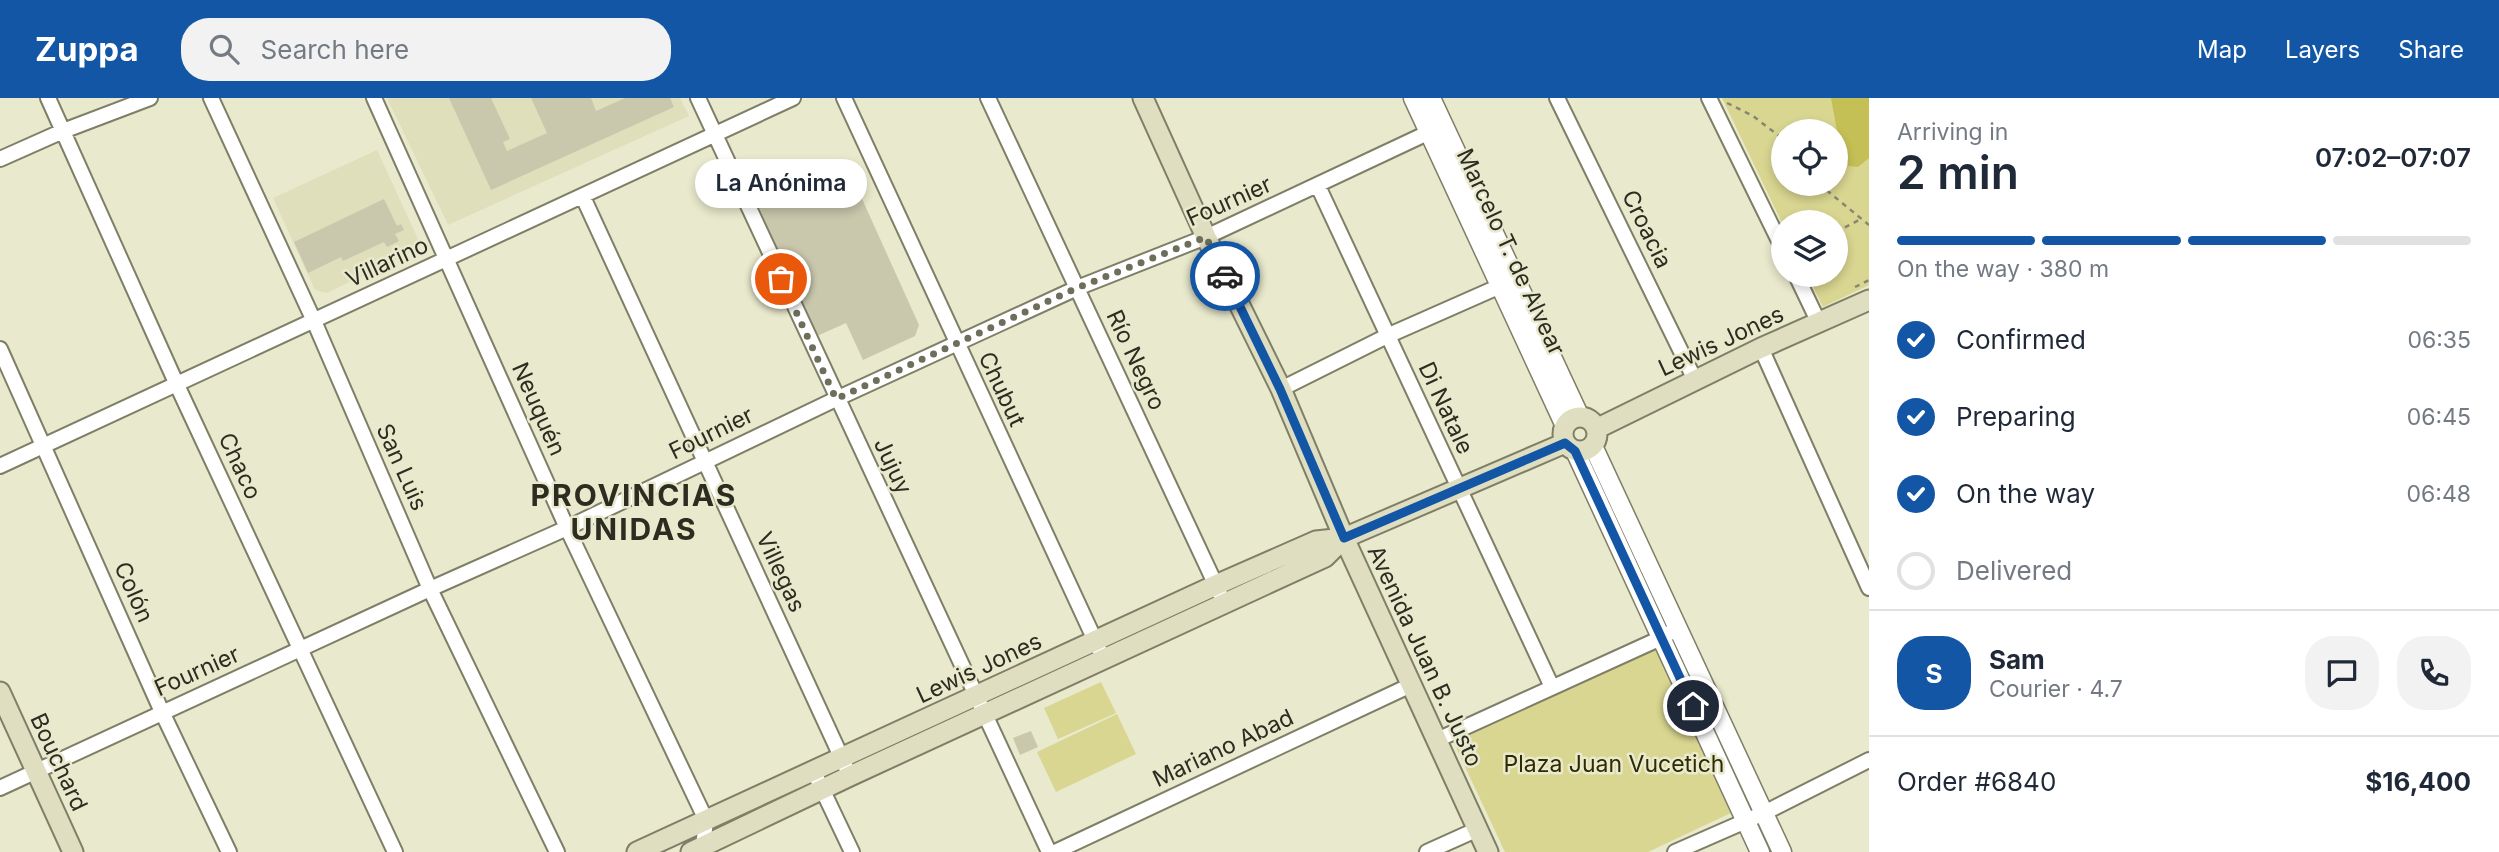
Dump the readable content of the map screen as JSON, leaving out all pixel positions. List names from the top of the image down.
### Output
{
  "streets": {
    "main road": ["Lewis Jones", "Avenida Juan B. Justo", "Bouchard"],
    "street": [
      "Fournier",
      "Croacia",
      "Marcelo T. de Alvear",
      "Villarino",
      "Río Negro",
      "Chubut",
      "Di Natale",
      "Neuquén",
      "Chaco",
      "Jujuy",
      "San Luis",
      "Villegas",
      "Colón",
      "Mariano Abad"
    ]
  },
  "crossings": [
    ["Fournier", "Marcelo T. de Alvear"],
    ["Fournier", "Río Negro"],
    ["Fournier", "Chubut"],
    ["Fournier", "Di Natale"],
    ["Fournier", "Neuquén"],
    ["Fournier", "Chaco"],
    ["Fournier", "Jujuy"],
    ["Fournier", "San Luis"],
    ["Fournier", "Villegas"],
    ["Fournier", "Colón"],
    ["Fournier", "Avenida Juan B. Justo"],
    ["Fournier", "Bouchard"],
    ["Croacia", "Lewis Jones"],
    ["Marcelo T. de Alvear", "Lewis Jones"],
    ["Villarino", "Neuquén"],
    ["Villarino", "Chaco"],
    ["Villarino", "Jujuy"],
    ["Villarino", "San Luis"],
    ["Villarino", "Villegas"],
    ["Villarino", "Colón"],
    ["Lewis Jones", "Río Negro"],
    ["Lewis Jones", "Chubut"],
    ["Lewis Jones", "Di Natale"],
    ["Lewis Jones", "Neuquén"],
    ["Lewis Jones", "Jujuy"],
    ["Lewis Jones", "Villegas"],
    ["Lewis Jones", "Avenida Juan B. Justo"],
    ["Avenida Juan B. Justo", "Mariano Abad"]
  ],
  "districts": ["PROVINCIAS UNIDAS"],
  "parks": ["Plaza Juan Vucetich"],
  "places": ["La Anónima"],
  "page": {
    "header": "Zuppa",
    "search": "Search here",
    "nav": ["Map", "Layers", "Share"],
    "heading": ["2 min", "Arriving in", "07:02–07:07"],
    "panel": [
      "Sam",
      "Courier · 4.7",
      "Order #6840",
      "$16,400"
    ],
    "bubble": "La Anónima",
    "bar": "On the way · 380 m",
    "list": [
      ["Confirmed", "06:35"],
      ["Preparing", "06:45"],
      ["On the way", "06:48"],
      "Delivered"
    ],
    "round": "S"
  }
}
